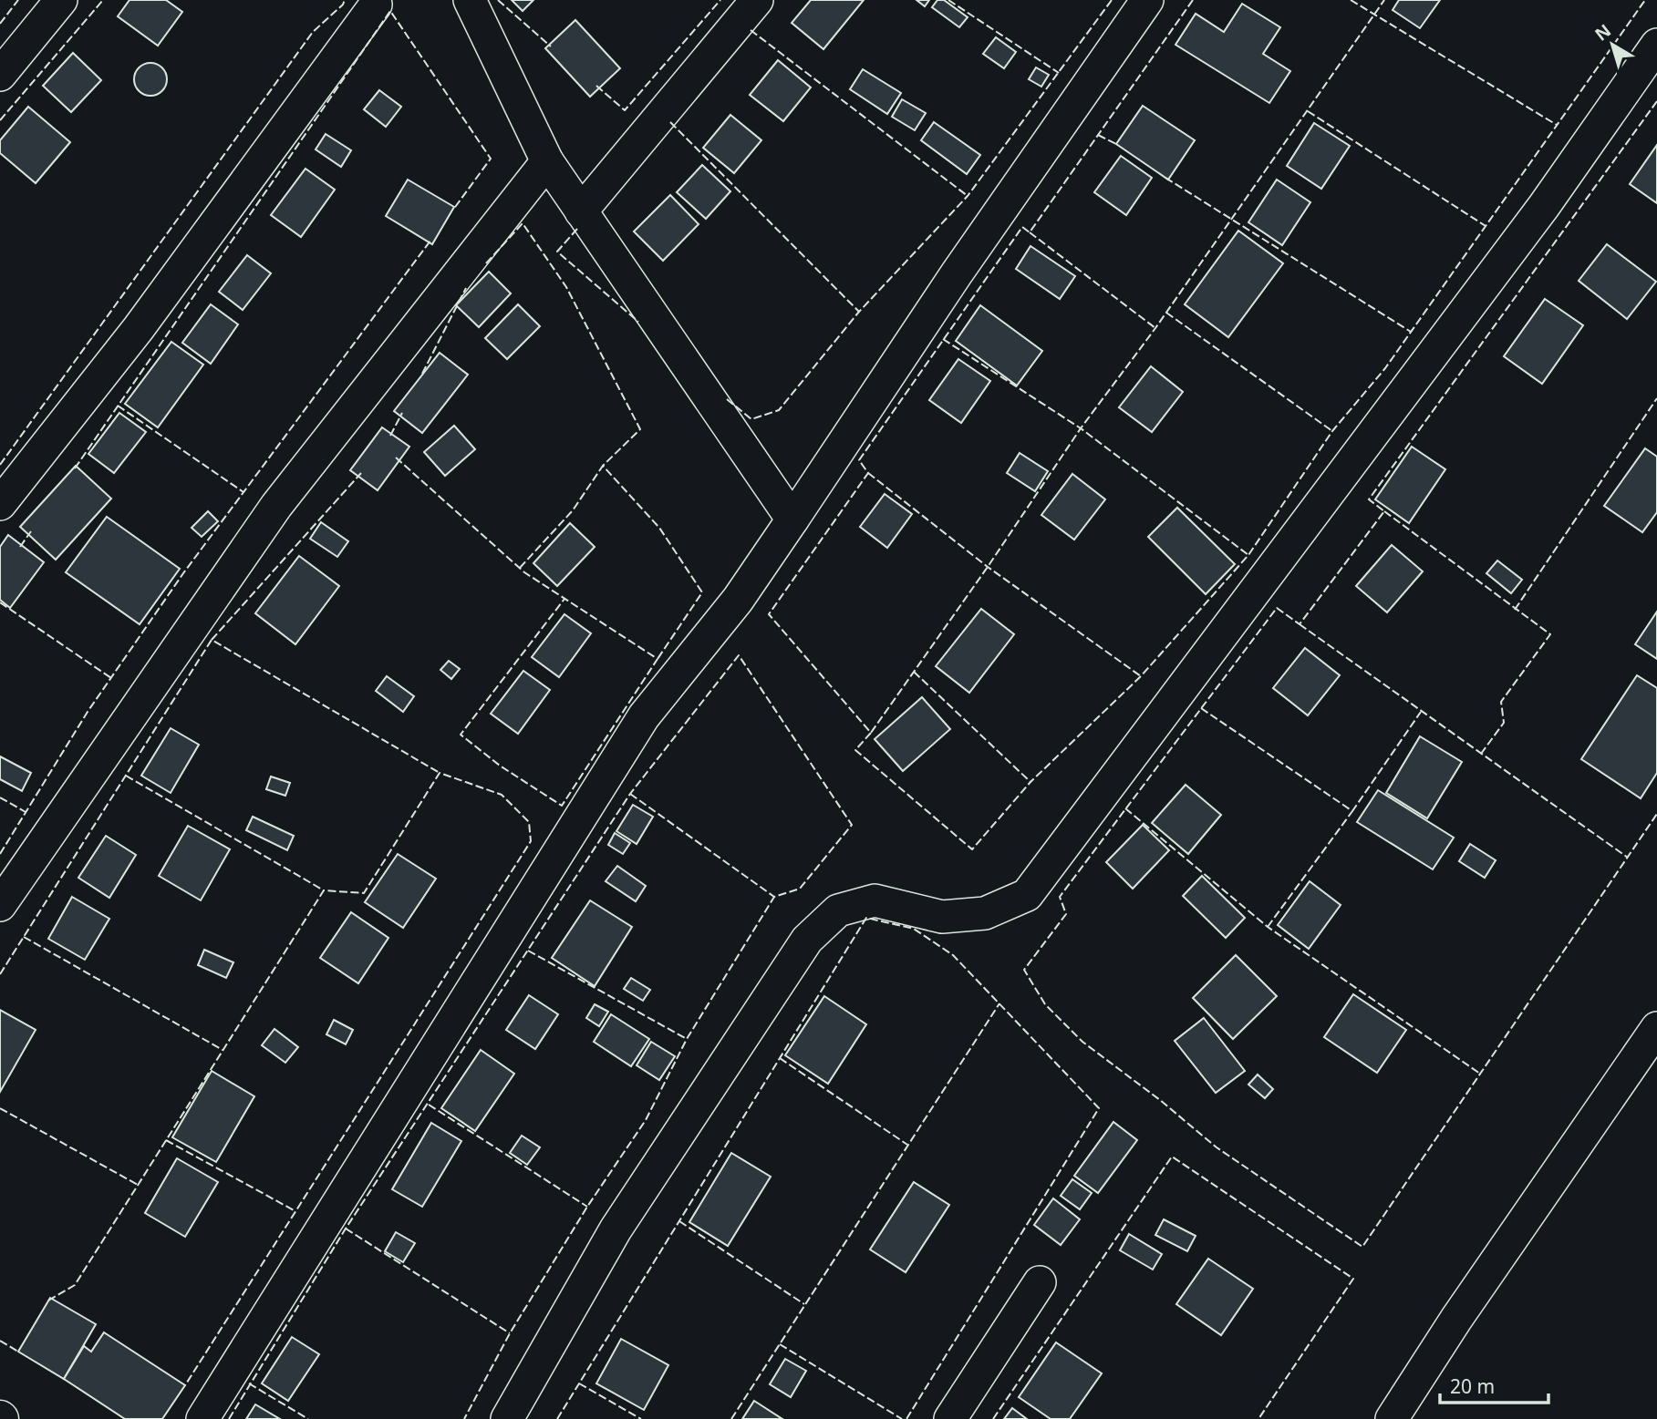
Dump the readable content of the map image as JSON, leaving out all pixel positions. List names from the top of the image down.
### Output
{
  "scale_bar": "20 m",
  "north": "top left"
}
